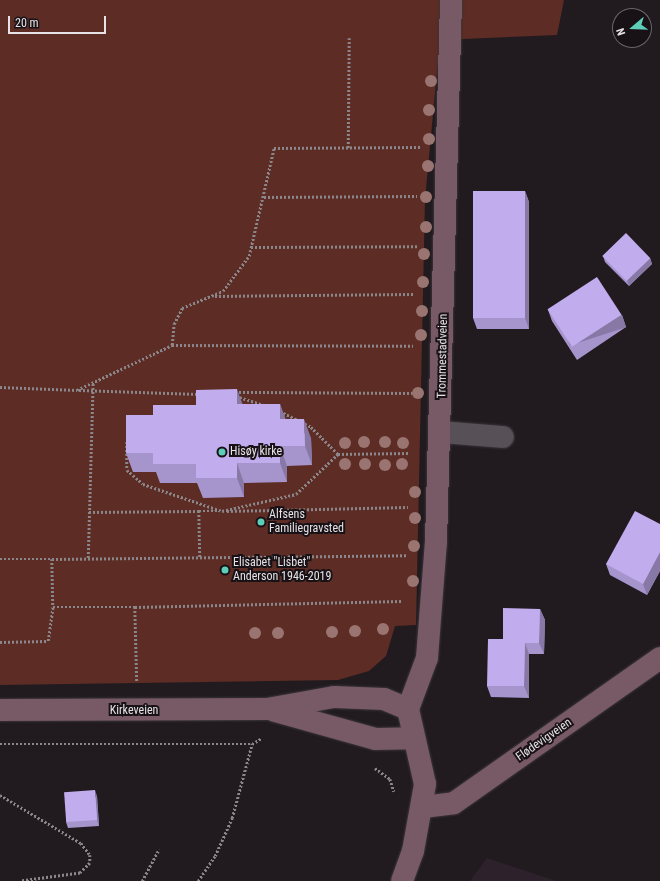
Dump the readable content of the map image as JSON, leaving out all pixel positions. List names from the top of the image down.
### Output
{
  "streets": {
    "main road": ["Trommestadveien", "Kirkeveien", "Flødevigveien"]
  },
  "crossings": [
    ["Trommestadveien", "Kirkeveien"]
  ],
  "places": ["Hisøy kirke", "Alfsens Familiegravsted", "Elisabet \"Lisbet\" Anderson 1946-2019"],
  "scale_bar": "20 m",
  "north": "left"
}
